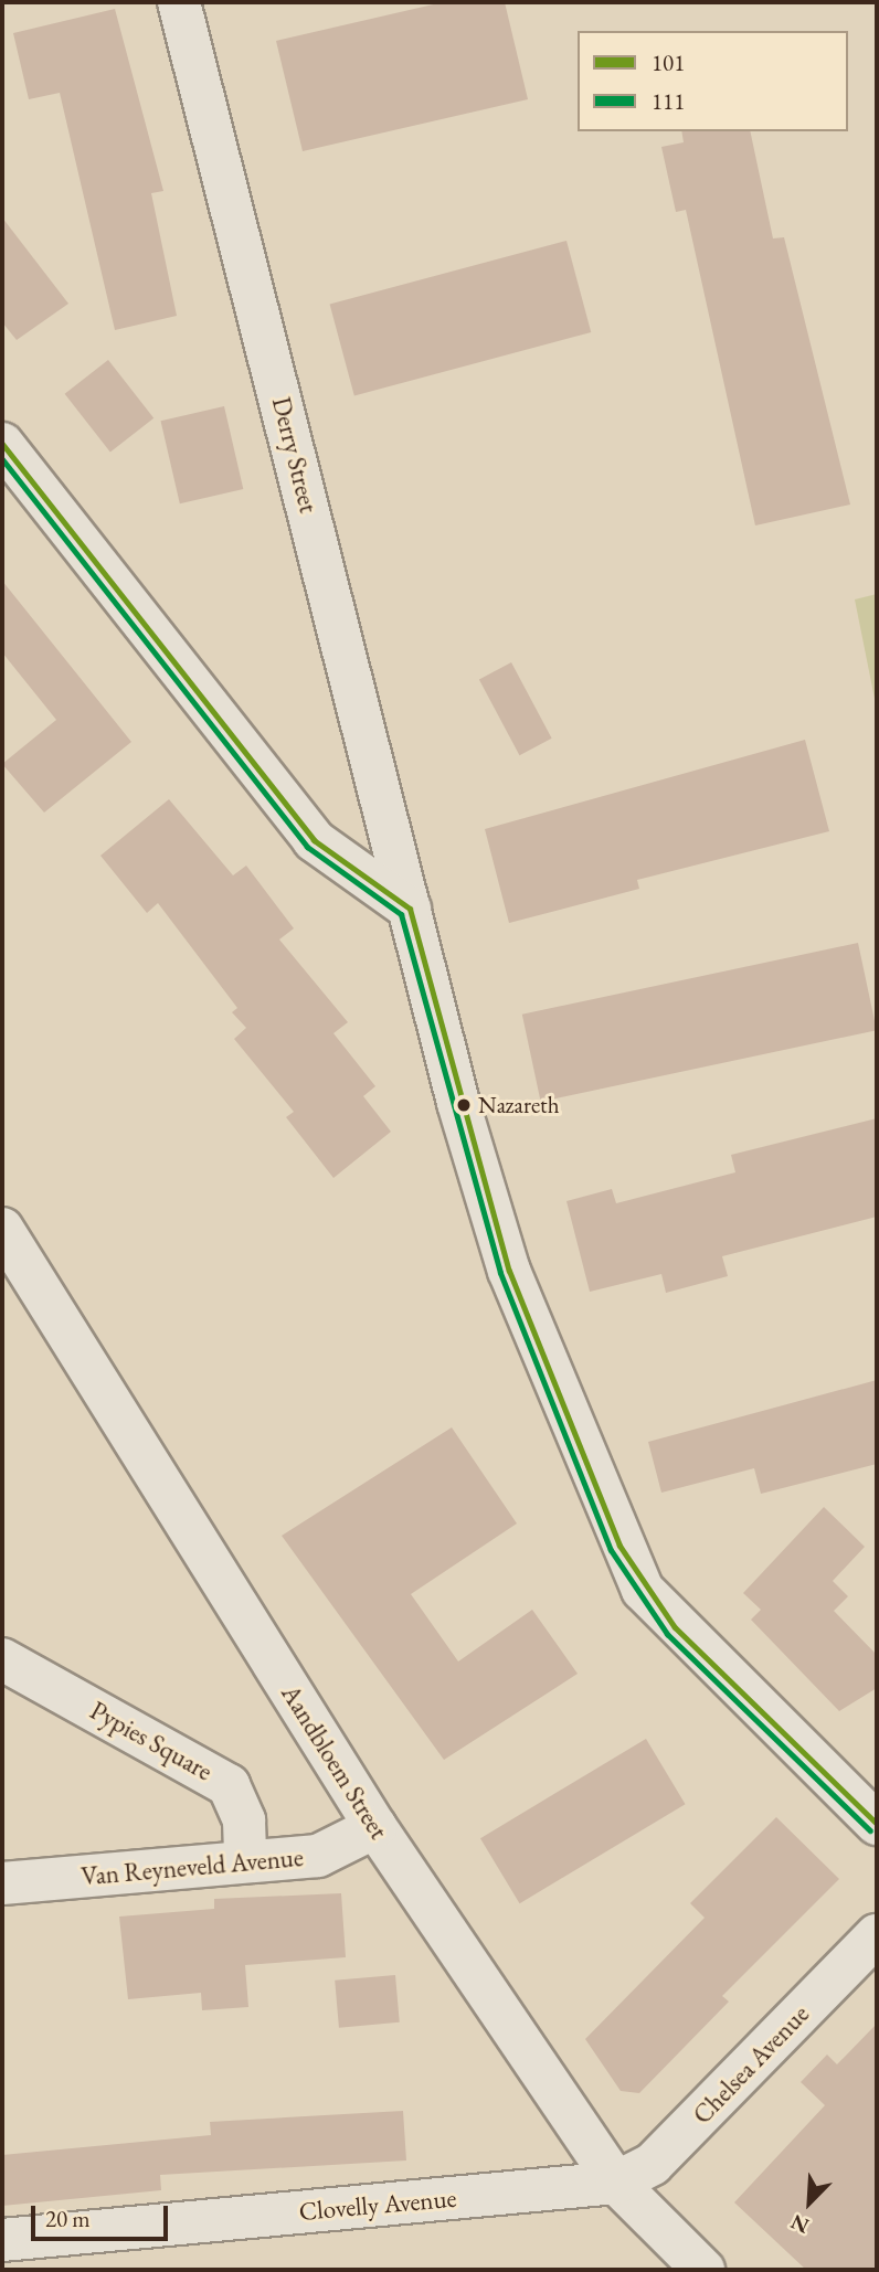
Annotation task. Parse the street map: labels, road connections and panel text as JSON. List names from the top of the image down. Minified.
{"streets":{"street":["Derry Street","Pypies Square","Aandbloem Street","Van Reyneveld Avenue","Chelsea Avenue","Clovelly Avenue"]},"crossings":[["Pypies Square","Van Reyneveld Avenue"],["Aandbloem Street","Van Reyneveld Avenue"],["Aandbloem Street","Chelsea Avenue"],["Aandbloem Street","Clovelly Avenue"],["Chelsea Avenue","Clovelly Avenue"]],"places":["Nazareth"],"lines":["transit line 101","transit line 111"],"legend":["101","111"],"scale_bar":"20 m","north":"bottom left"}
